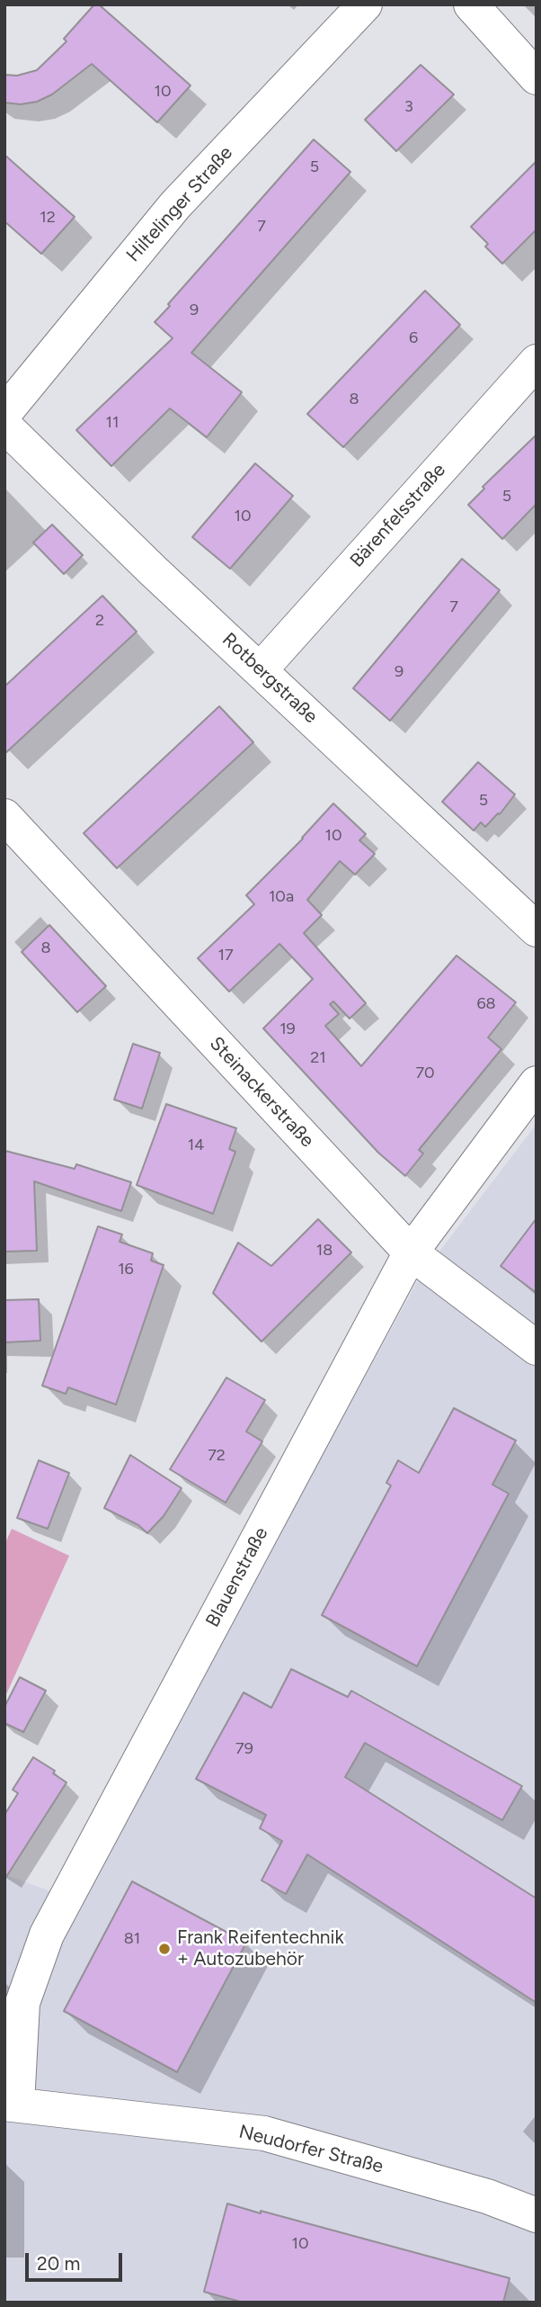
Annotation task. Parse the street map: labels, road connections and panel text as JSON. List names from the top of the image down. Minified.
{"streets":{"street":["Hiltelinger Straße","Bärenfelsstraße","Rotbergstraße","Steinackerstraße","Blauenstraße","Neudorfer Straße"]},"crossings":[["Bärenfelsstraße","Rotbergstraße"],["Steinackerstraße","Blauenstraße"],["Blauenstraße","Neudorfer Straße"]],"places":["Frank Reifentechnik + Autozubehör"],"house_numbers":["10","3","5","12","7","9","6","8","11","5","10","7","2","9","5","10","10a","8","17","68","19","21","70","14","18","16","72","79","81","10"],"scale_bar":"20 m"}
